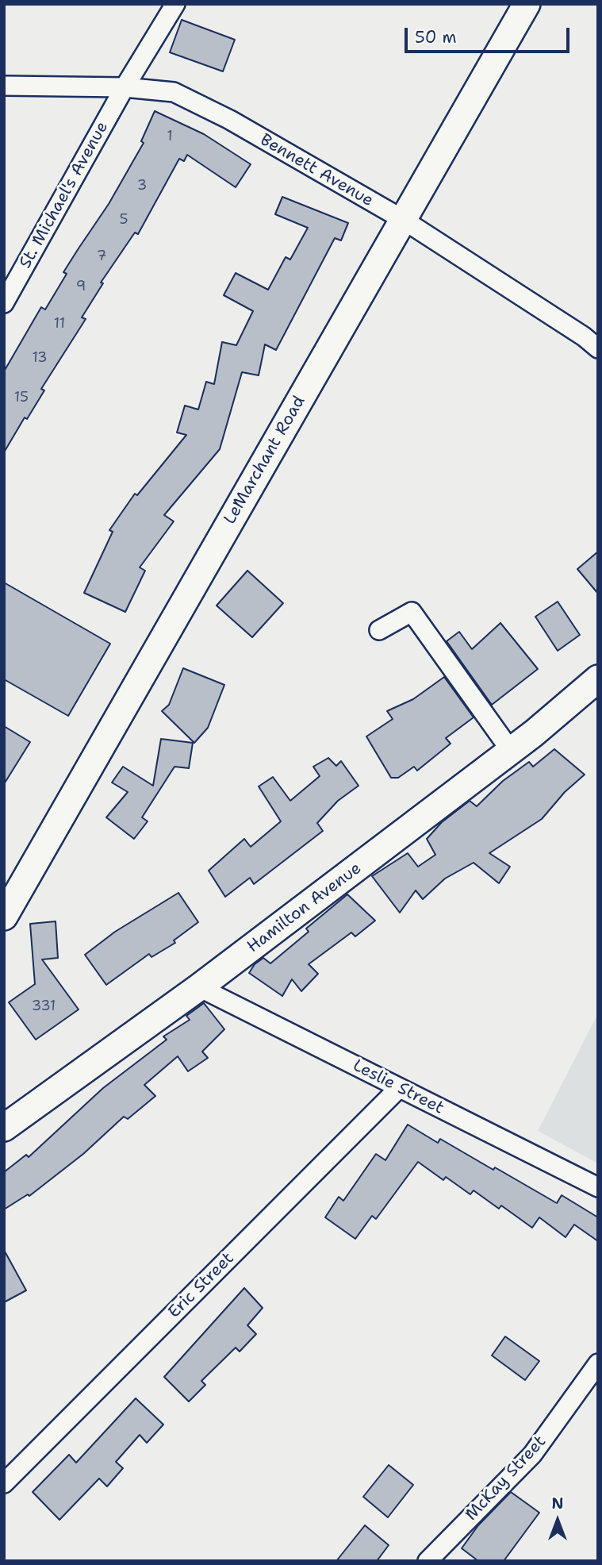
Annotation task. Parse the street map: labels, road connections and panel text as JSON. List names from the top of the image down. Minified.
{"streets":{"main road":["LeMarchant Road","Hamilton Avenue"],"street":["Bennett Avenue","St. Michael's Avenue","Leslie Street","Eric Street","McKay Street"]},"crossings":[["Bennett Avenue","St. Michael's Avenue"],["Bennett Avenue","LeMarchant Road"],["Hamilton Avenue","Leslie Street"],["Leslie Street","Eric Street"]],"house_numbers":["1","3","5","7","9","11","13","15","331"],"scale_bar":"50 m","north":"top"}
